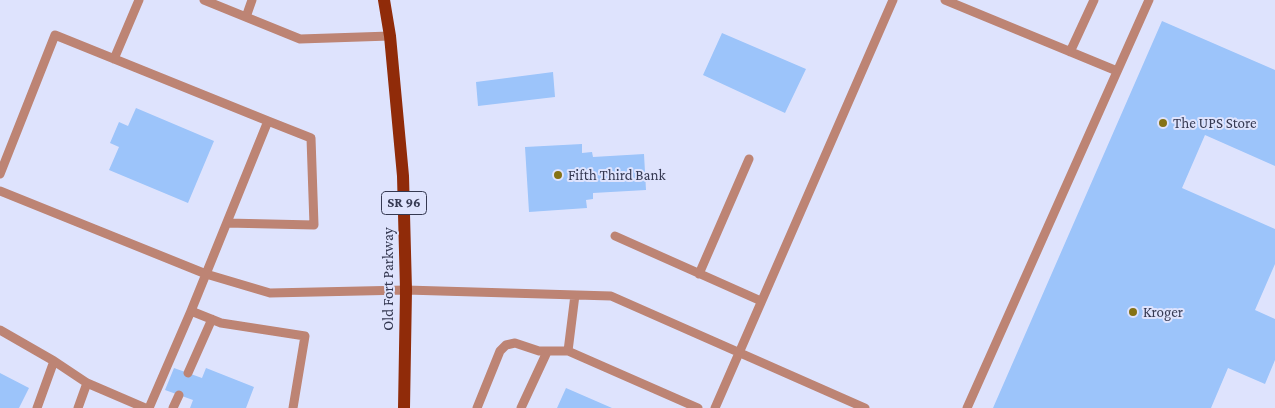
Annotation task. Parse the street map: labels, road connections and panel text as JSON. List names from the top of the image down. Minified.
{"streets":{"main road":["SR 96","Old Fort Parkway"]},"places":["The UPS Store","Fifth Third Bank","Kroger"]}
